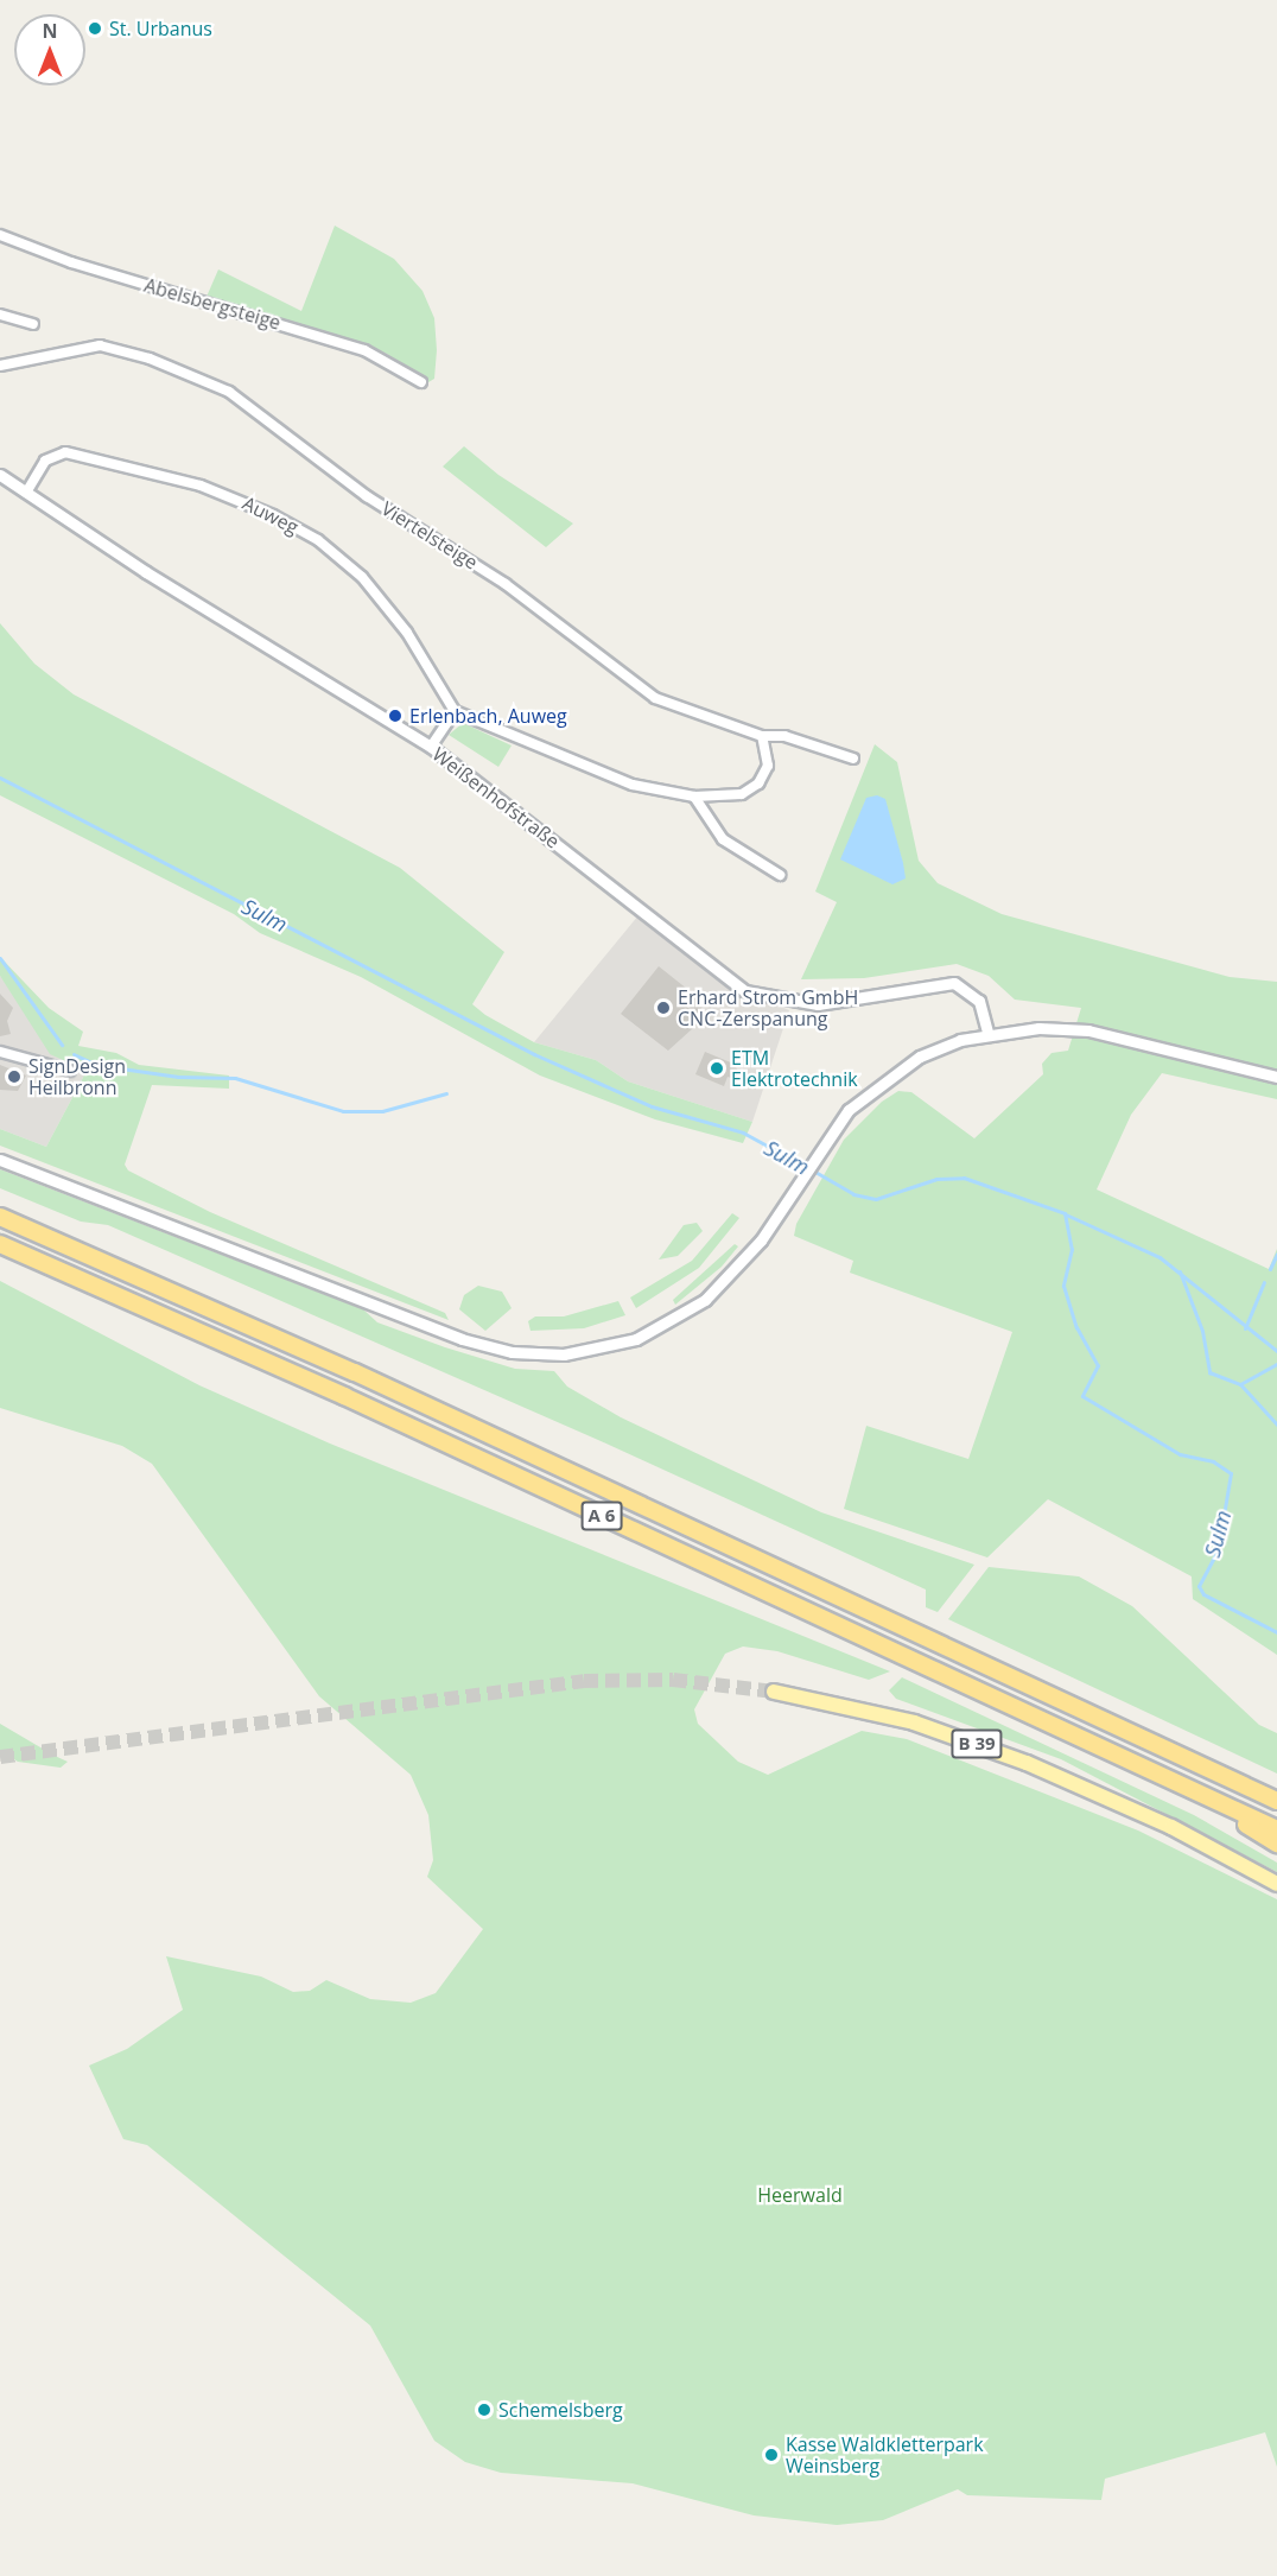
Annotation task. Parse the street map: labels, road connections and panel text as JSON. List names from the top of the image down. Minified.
{"streets":{"highway":["A 6"],"main road":["B 39"],"street":["Abelsbergsteige","Auweg","Viertelsteige","Weißenhofstraße"]},"crossings":[["Auweg","Weißenhofstraße"]],"water":["Sulm"],"parks":["Heerwald"],"places":["St. Urbanus","Erlenbach, Auweg","Erhard Strom GmbH CNC-Zerspanung","ETM Elektrotechnik","SignDesign Heilbronn","Schemelsberg","Kasse Waldkletterpark Weinsberg"],"north":"top"}
